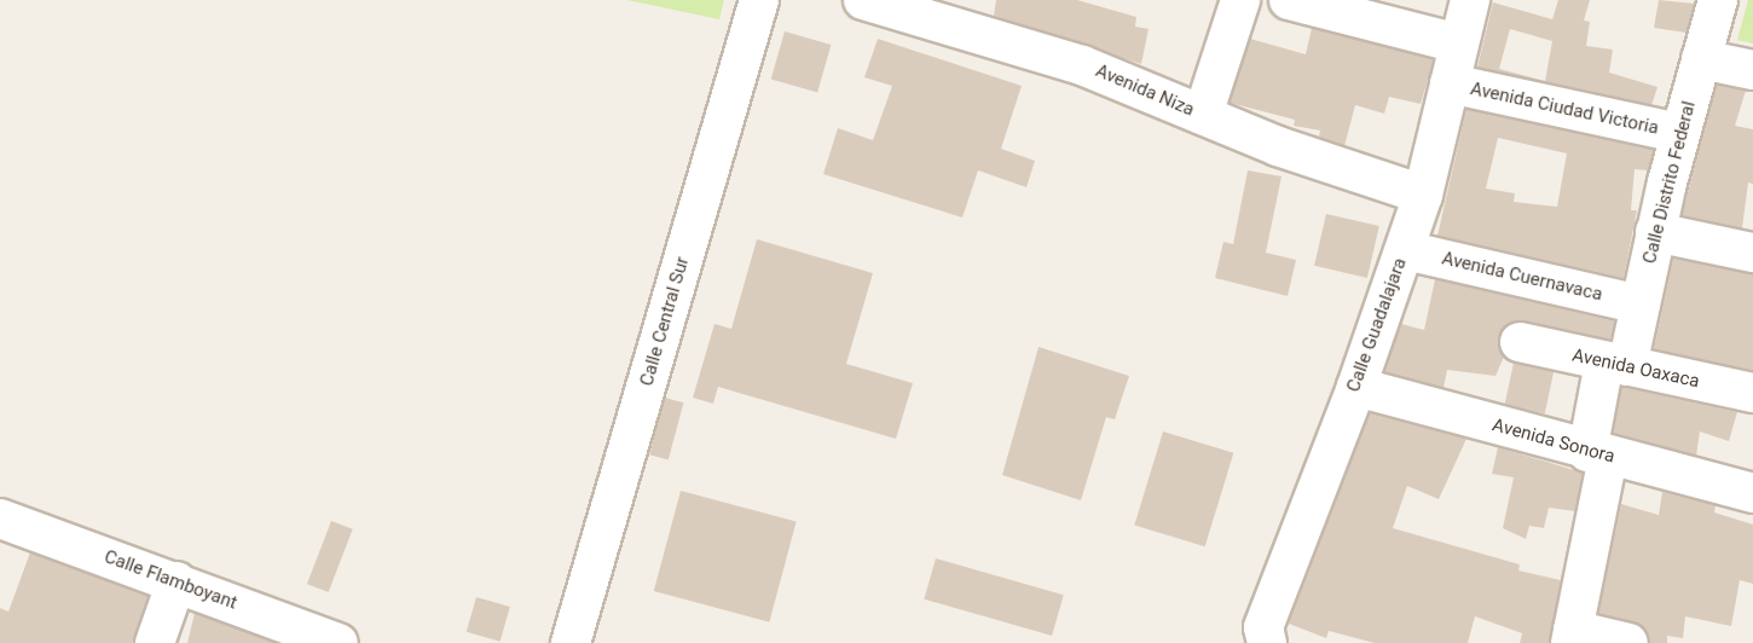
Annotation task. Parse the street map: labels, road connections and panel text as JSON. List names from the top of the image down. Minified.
{"streets":{"street":["Avenida Niza","Avenida Ciudad Victoria","Calle Distrito Federal","Avenida Cuernavaca","Calle Central Sur","Calle Guadalajara","Avenida Oaxaca","Avenida Sonora","Calle Flamboyant"]},"crossings":[["Avenida Niza","Calle Guadalajara"],["Avenida Ciudad Victoria","Calle Distrito Federal"],["Avenida Ciudad Victoria","Calle Guadalajara"],["Calle Distrito Federal","Avenida Cuernavaca"],["Calle Distrito Federal","Avenida Oaxaca"],["Calle Distrito Federal","Avenida Sonora"],["Avenida Cuernavaca","Calle Guadalajara"],["Calle Guadalajara","Avenida Sonora"]]}
